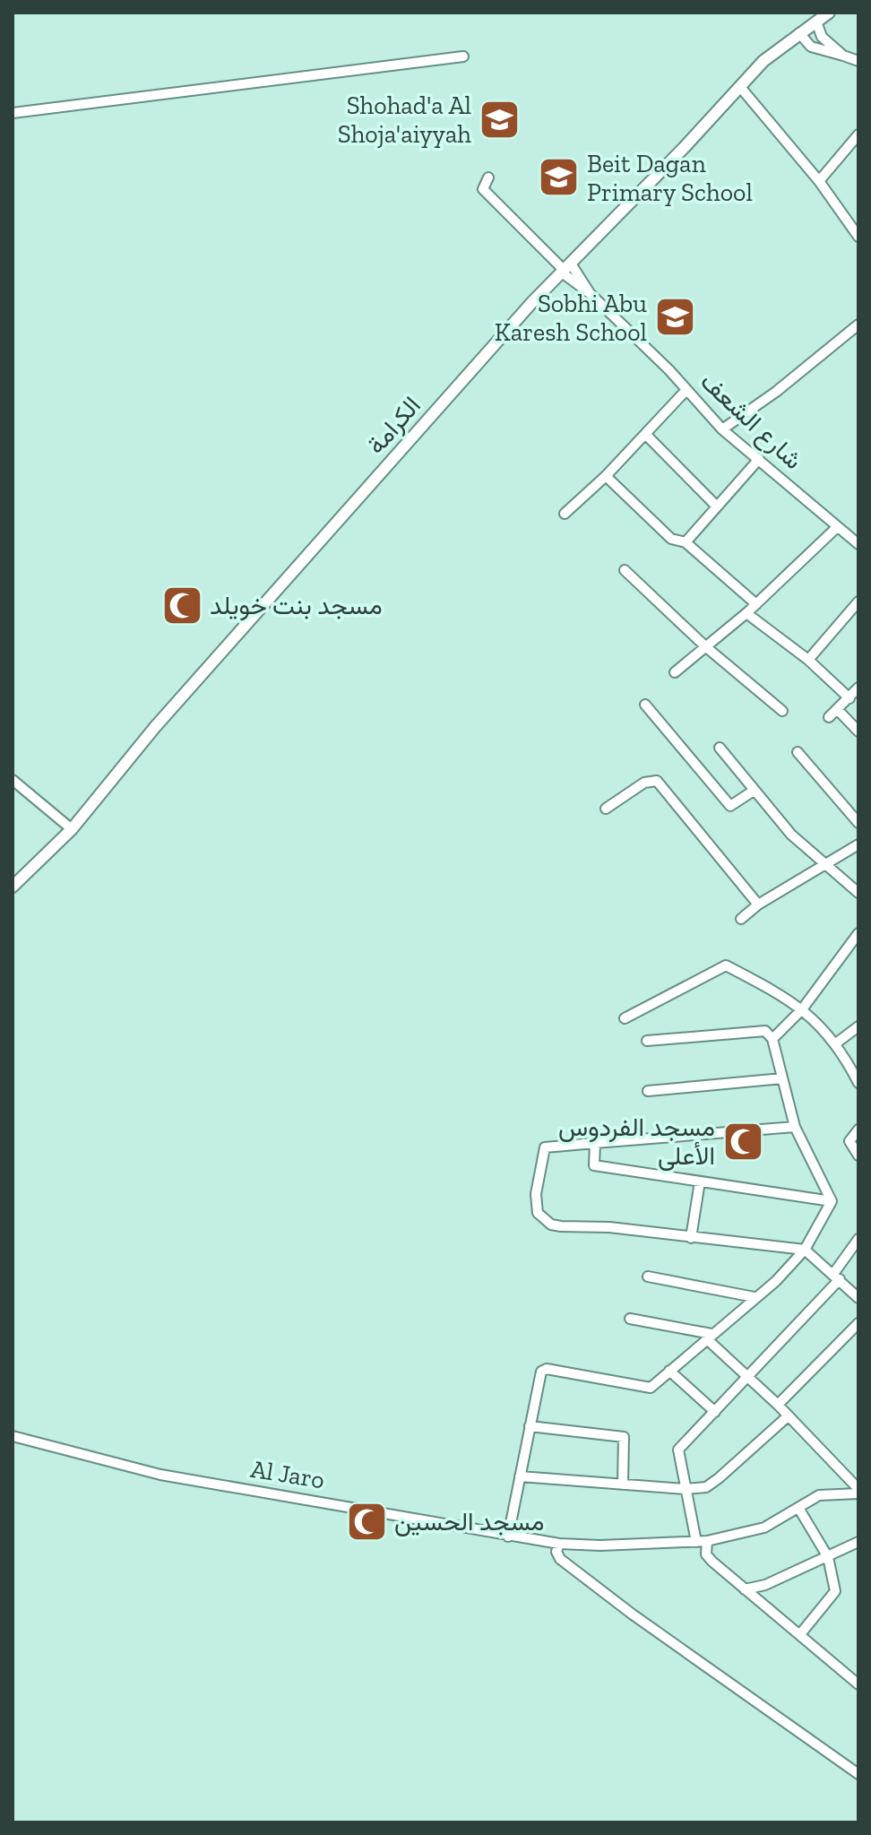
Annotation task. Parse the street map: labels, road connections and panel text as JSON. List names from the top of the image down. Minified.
{"streets":{"main road":["الكرامة"],"street":["شارع الشعف","Al Jaro"]},"crossings":[["شارع الشعف","الكرامة"]],"places":{"school or university":["Shohad'a Al Shoja'aiyyah","Beit Dagan Primary School","Sobhi Abu Karesh School"],"mosque":["مسجد بنت خويلد","مسجد الفردوس الأعلى","مسجد الحسين"]}}
